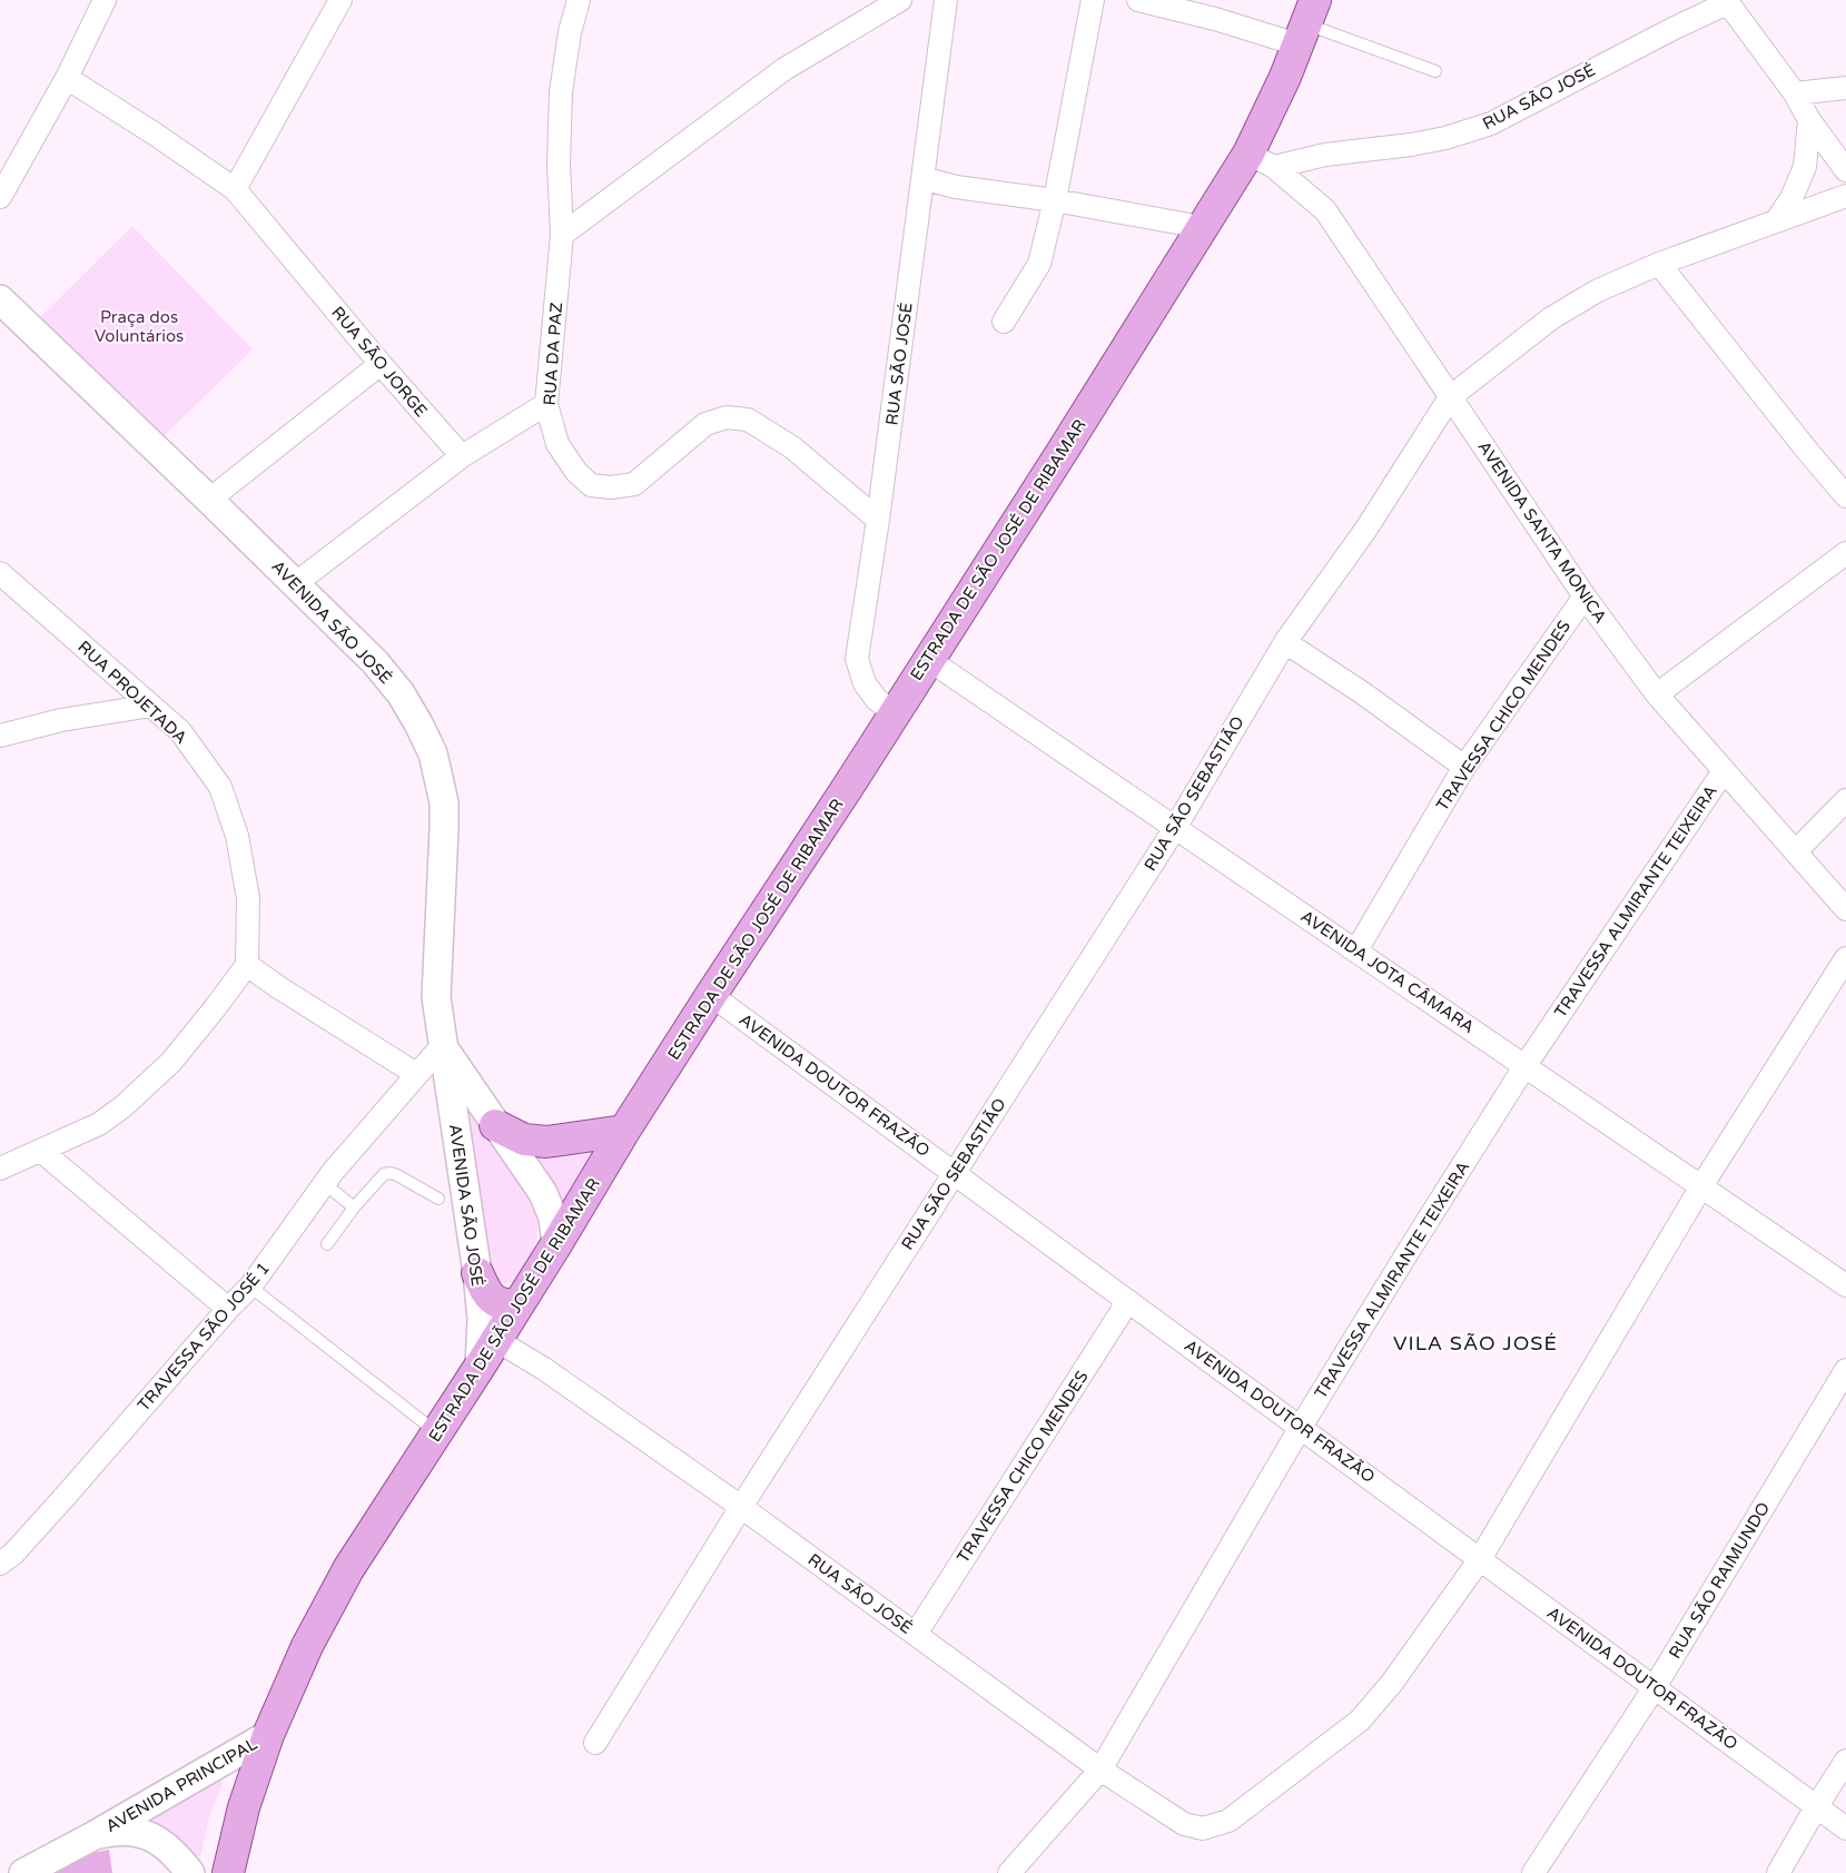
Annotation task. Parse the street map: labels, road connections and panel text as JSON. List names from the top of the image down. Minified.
{"streets":{"main road":["ESTRADA DE SÃO JOSÉ DE RIBAMAR"],"street":["RUA SÃO JOSÉ","RUA DA PAZ","RUA SÃO JORGE","AVENIDA SANTA MONICA","AVENIDA SÃO JOSÉ","RUA PROJETADA","TRAVESSA CHICO MENDES","RUA SÃO SEBASTIÃO","TRAVESSA ALMIRANTE TEIXEIRA","AVENIDA JOTA CÂMARA","AVENIDA DOUTOR FRAZÃO","TRAVESSA SÃO JOSÉ 1","RUA SÃO RAIMUNDO","AVENIDA PRINCIPAL"]},"crossings":[["RUA SÃO JOSÉ","RUA DA PAZ"],["RUA SÃO JOSÉ","AVENIDA SANTA MONICA"],["RUA SÃO JOSÉ","ESTRADA DE SÃO JOSÉ DE RIBAMAR"],["RUA SÃO JOSÉ","TRAVESSA CHICO MENDES"],["RUA SÃO JOSÉ","RUA SÃO SEBASTIÃO"],["RUA SÃO JOSÉ","TRAVESSA ALMIRANTE TEIXEIRA"],["RUA SÃO JOSÉ","AVENIDA DOUTOR FRAZÃO"],["AVENIDA SANTA MONICA","ESTRADA DE SÃO JOSÉ DE RIBAMAR"],["AVENIDA SANTA MONICA","TRAVESSA CHICO MENDES"],["AVENIDA SANTA MONICA","RUA SÃO SEBASTIÃO"],["AVENIDA SANTA MONICA","TRAVESSA ALMIRANTE TEIXEIRA"],["ESTRADA DE SÃO JOSÉ DE RIBAMAR","AVENIDA SÃO JOSÉ"],["ESTRADA DE SÃO JOSÉ DE RIBAMAR","AVENIDA JOTA CÂMARA"],["ESTRADA DE SÃO JOSÉ DE RIBAMAR","AVENIDA DOUTOR FRAZÃO"],["ESTRADA DE SÃO JOSÉ DE RIBAMAR","AVENIDA PRINCIPAL"],["AVENIDA SÃO JOSÉ","TRAVESSA SÃO JOSÉ 1"],["TRAVESSA CHICO MENDES","AVENIDA JOTA CÂMARA"],["TRAVESSA CHICO MENDES","AVENIDA DOUTOR FRAZÃO"],["RUA SÃO SEBASTIÃO","AVENIDA JOTA CÂMARA"],["RUA SÃO SEBASTIÃO","AVENIDA DOUTOR FRAZÃO"],["TRAVESSA ALMIRANTE TEIXEIRA","AVENIDA JOTA CÂMARA"],["TRAVESSA ALMIRANTE TEIXEIRA","AVENIDA DOUTOR FRAZÃO"],["AVENIDA DOUTOR FRAZÃO","RUA SÃO RAIMUNDO"]],"districts":["VILA SÃO JOSÉ"],"parks":["Praça dos Voluntários"]}
